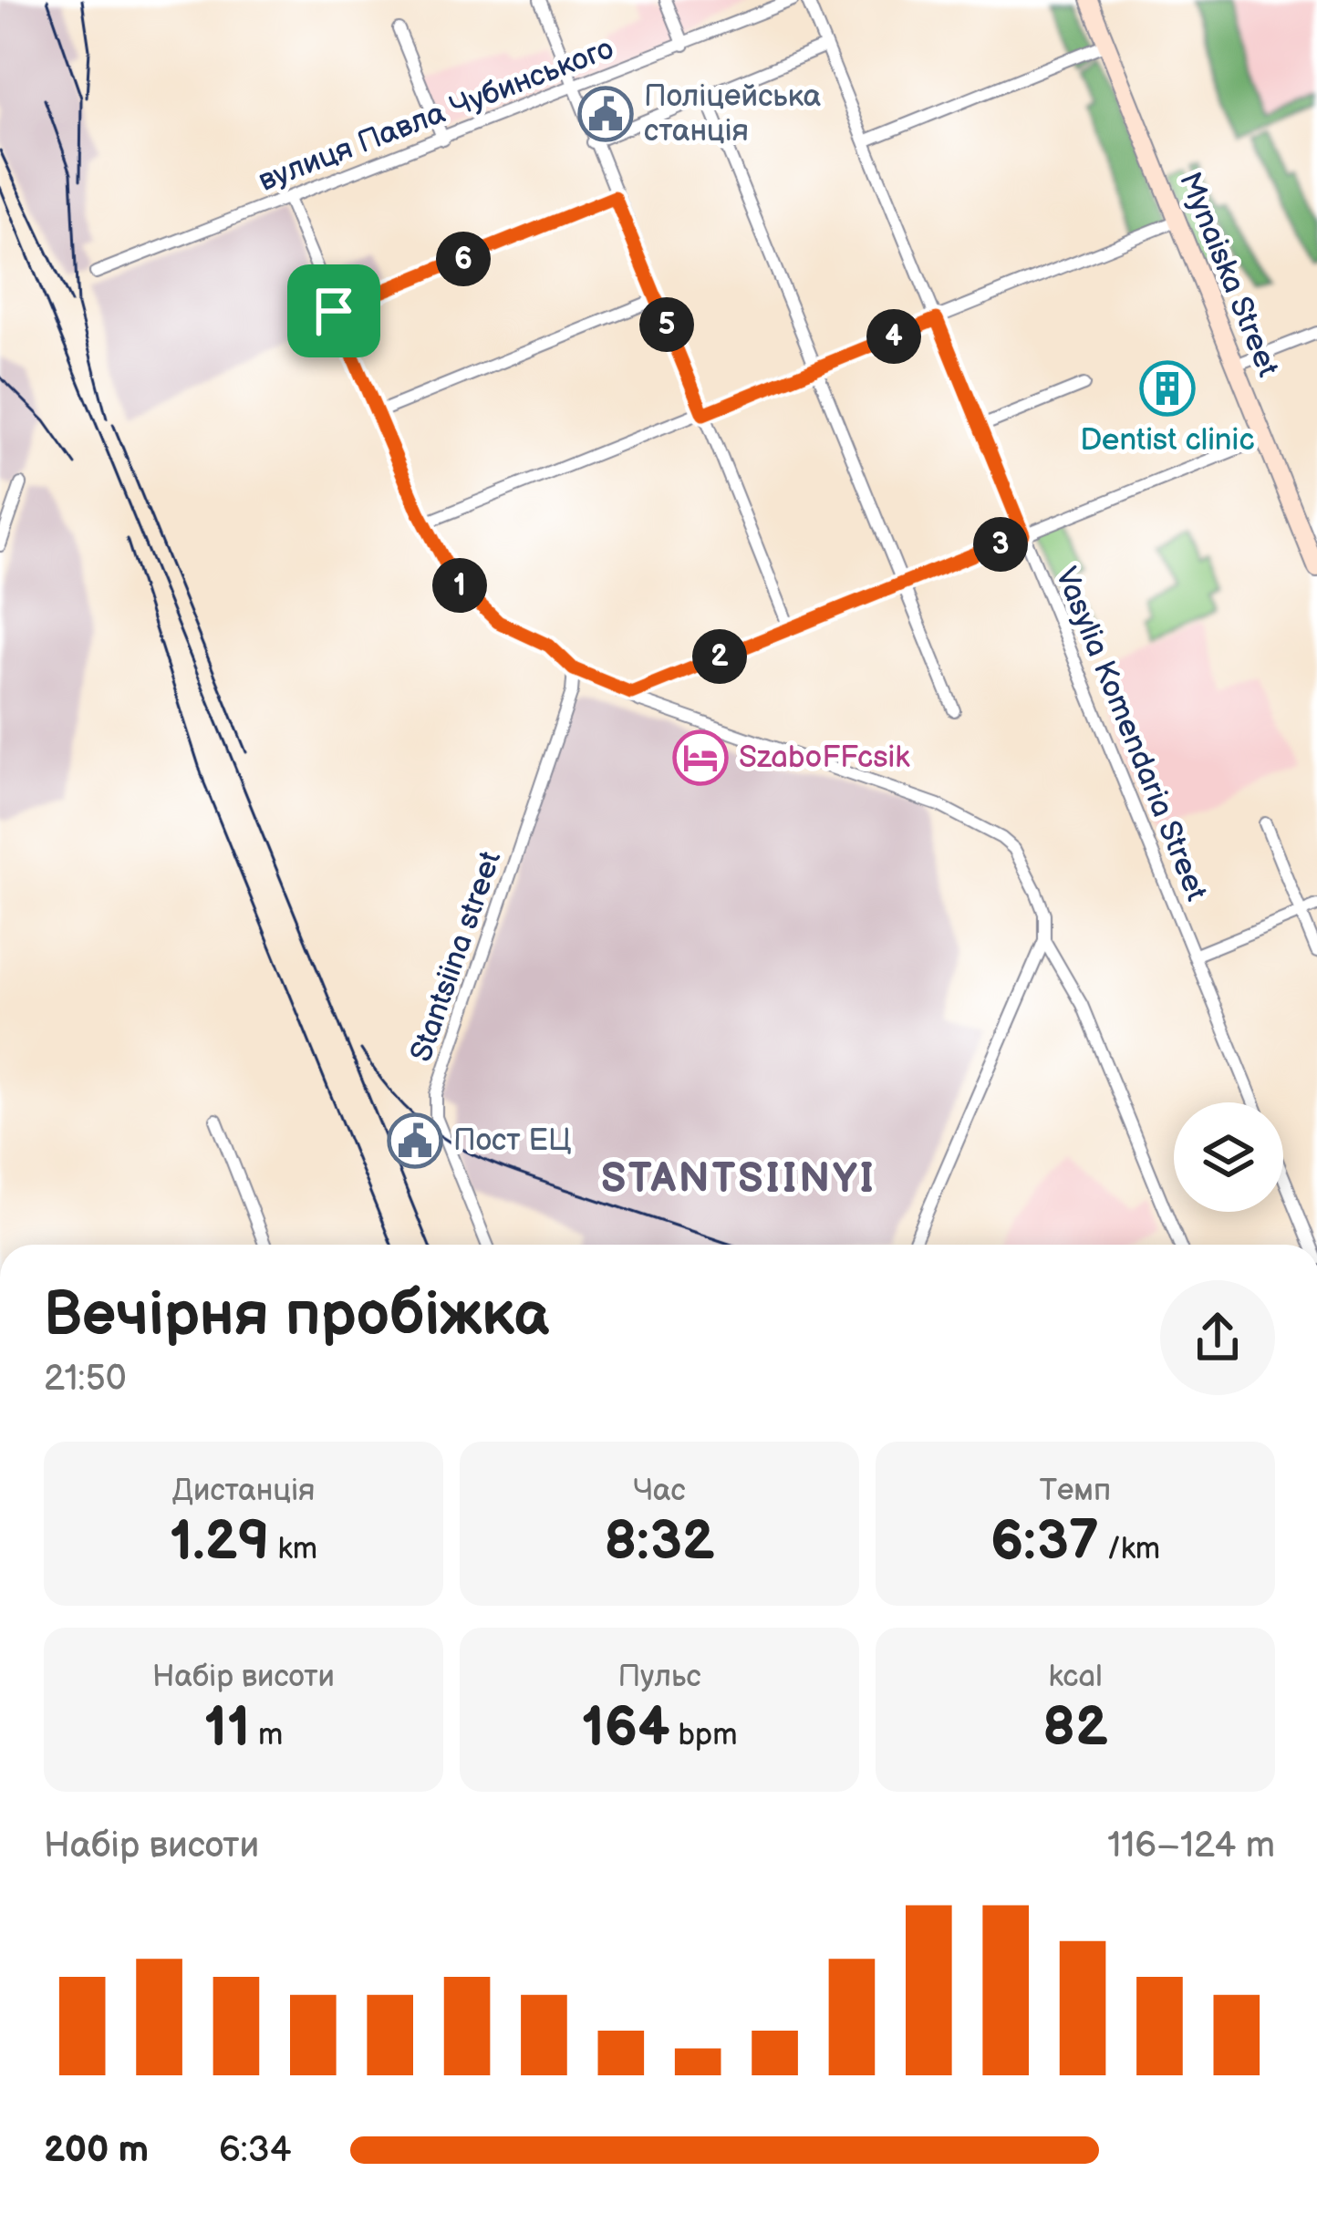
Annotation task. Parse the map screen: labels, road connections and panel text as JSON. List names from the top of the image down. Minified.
{"streets":{"main road":["Mynaiska Street"],"street":["вулиця Павла Чубинського","Vasylia Komendaria Street","Stantsiina street"]},"districts":["STANTSIINYI"],"places":{"public building":["Поліцейська станція","Пост ЕЦ"],"building":["Dentist clinic"],"hotel":["SzaboFFcsik"]},"page":{"pins":["6","5","4","3","1","2"],"heading":["Вечірня пробіжка","21:50"],"stats":[["Дистанція","1.29 km"],["Час","8:32"],["Темп","6:37 /km"],["Набір висоти","11 m"],["Пульс","164 bpm"],["kcal","82"]],"chart":["Набір висоти","116–124 m"],"list":[{"name":"200 m","note":"6:34"}]}}
